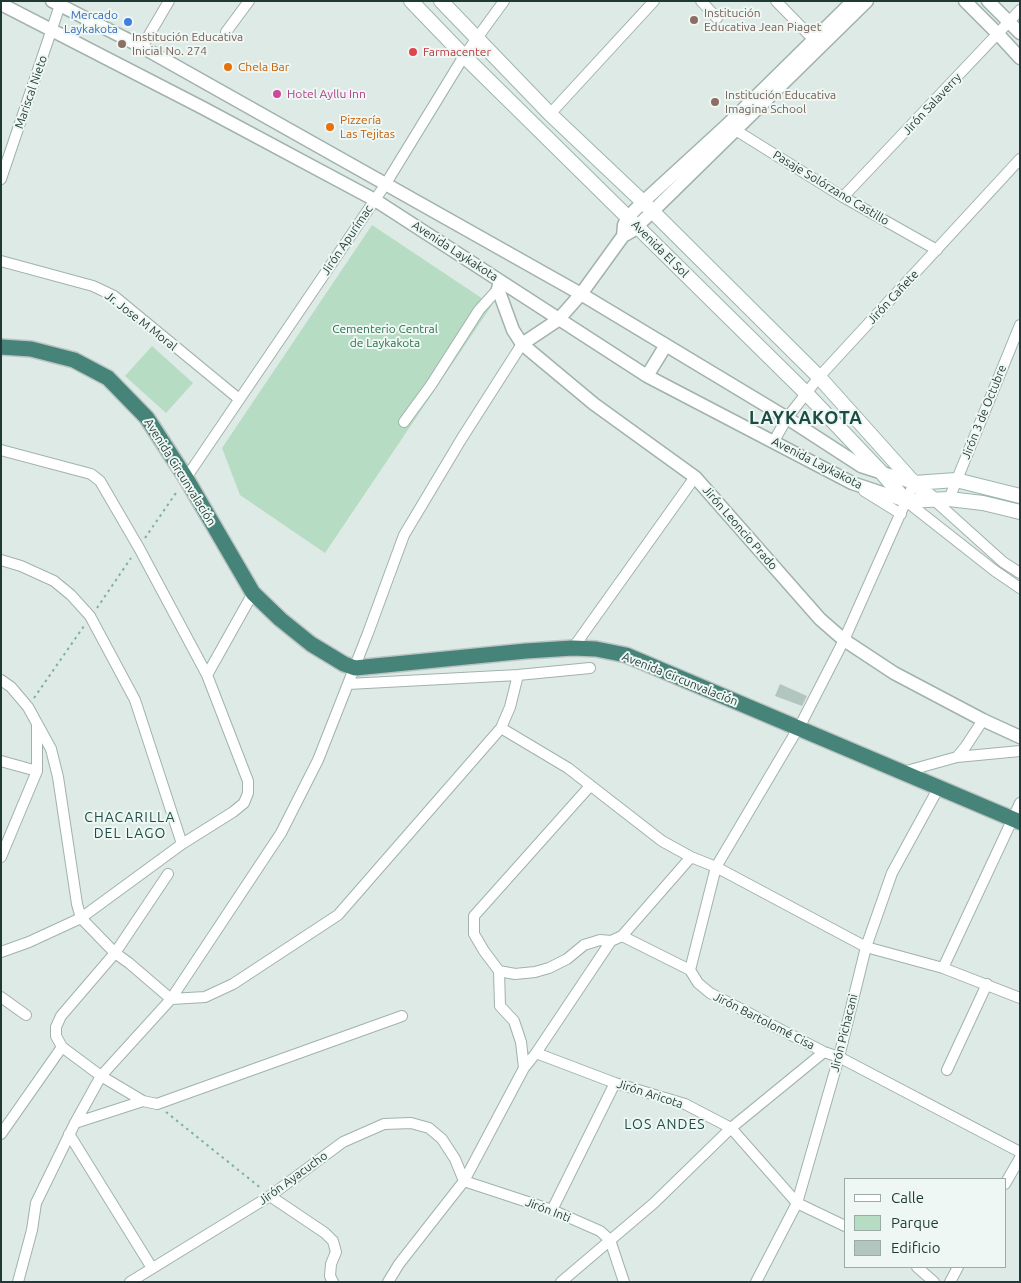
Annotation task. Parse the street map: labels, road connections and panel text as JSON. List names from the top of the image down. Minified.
{"streets":{"highway":["Avenida Circunvalación"],"main road":["Avenida El Sol"],"street":["Mariscal Nieto","Jirón Salaverry","Pasaje Solórzano Castillo","Jirón Apurímac","Avenida Laykakota","Jirón Cañete","Jr. Jose M Moral","Jirón 3 de Octubre","Jirón Leoncio Prado","Jirón Bartolomé Cisa","Jirón Pichacani","Jirón Aricota","Jirón Ayacucho","Jirón Inti"]},"crossings":[["Mariscal Nieto","Avenida Laykakota"],["Jirón Salaverry","Pasaje Solórzano Castillo"],["Pasaje Solórzano Castillo","Jirón Cañete"],["Jirón Apurímac","Avenida El Sol"],["Jirón Apurímac","Avenida Laykakota"],["Jirón Apurímac","Jr. Jose M Moral"],["Jirón Apurímac","Avenida Circunvalación"],["Avenida El Sol","Avenida Laykakota"],["Avenida El Sol","Jirón Cañete"],["Avenida Laykakota","Jirón Cañete"],["Avenida Laykakota","Jirón Leoncio Prado"],["Avenida Circunvalación","Jirón Pichacani"],["Jirón Bartolomé Cisa","Jirón Pichacani"],["Jirón Pichacani","Jirón Aricota"],["Jirón Ayacucho","Jirón Inti"]],"districts":["LAYKAKOTA","CHACARILLA DEL LAGO","LOS ANDES"],"parks":["Cementerio Central de Laykakota"],"places":["Institución Educativa Jean Piaget","Mercado Laykakota","Institución Educativa Inicial No. 274","Farmacenter","Chela Bar","Hotel Ayllu Inn","Institución Educativa Imagina School","Pizzería Las Tejitas"],"legend":["Calle","Parque","Edificio"]}
